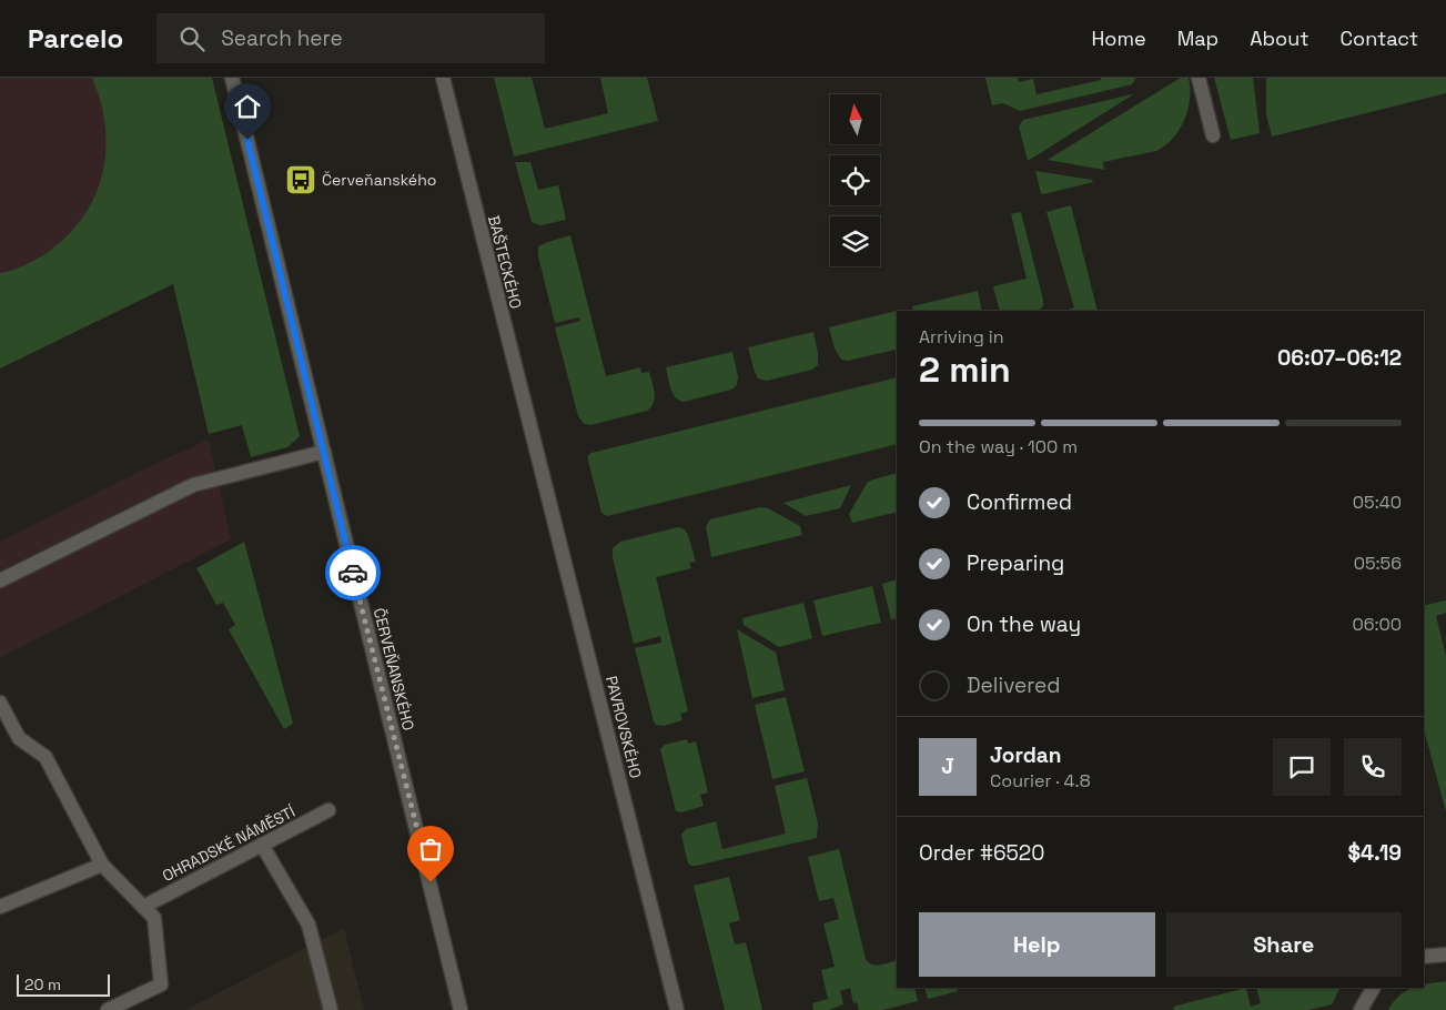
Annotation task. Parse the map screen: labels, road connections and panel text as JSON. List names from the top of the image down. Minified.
{"streets":{"street":["BAŠTECKÉHO","ČERVEŇANSKÉHO","PAVROVSKÉHO","OHRADSKÉ NÁMĚSTÍ"]},"crossings":[["BAŠTECKÉHO","PAVROVSKÉHO"]],"places":{"bus stop":["Červeňanského"]},"scale_bar":"20 m","north":"top","page":{"header":"Parcelo","search":"Search here","nav":["Home","Map","About","Contact"],"heading":["2 min","Arriving in","06:07–06:12"],"panel":["Jordan","Courier · 4.8","Order #6520","$4.19"],"bar":"On the way · 100 m","list":[["Confirmed","05:40"],["Preparing","05:56"],["On the way","06:00"],"Delivered"],"round":"J","buttons":["Help","Share"],"scale":"20 m"}}
